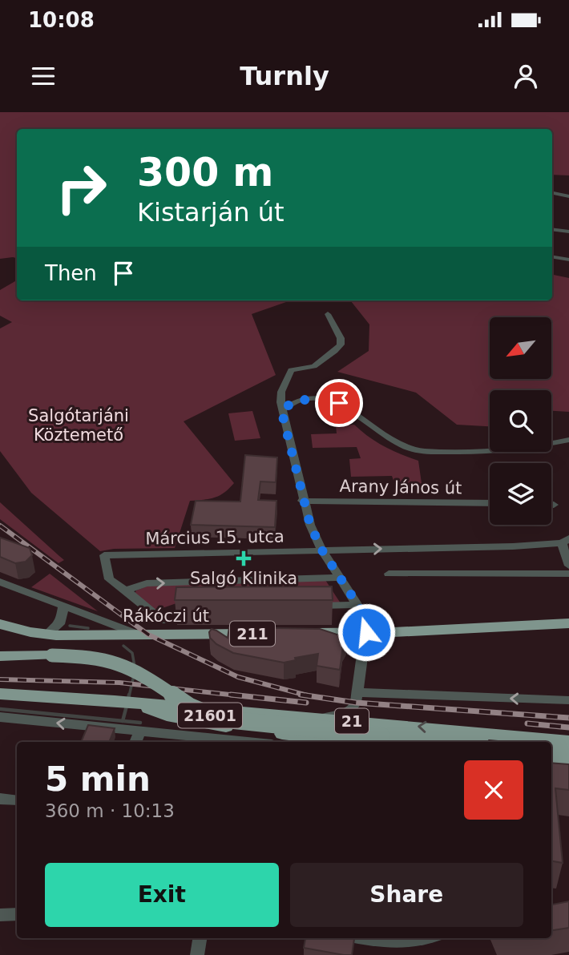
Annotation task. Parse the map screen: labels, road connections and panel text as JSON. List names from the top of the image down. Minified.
{"streets":{"main road":["Rákóczi út","211","21601","21"],"street":["Arany János út","Március 15. utca"]},"crossings":[["21601","21"]],"parks":["Salgótarjáni Köztemető"],"places":{"health":["Salgó Klinika"]},"north":"bottom left","page":{"status":"10:08","header":"Turnly","turn":["300 m","Kistarján út"],"then":"Then","heading":["5 min","360 m · 10:13"],"buttons":["Exit","Share"]}}
